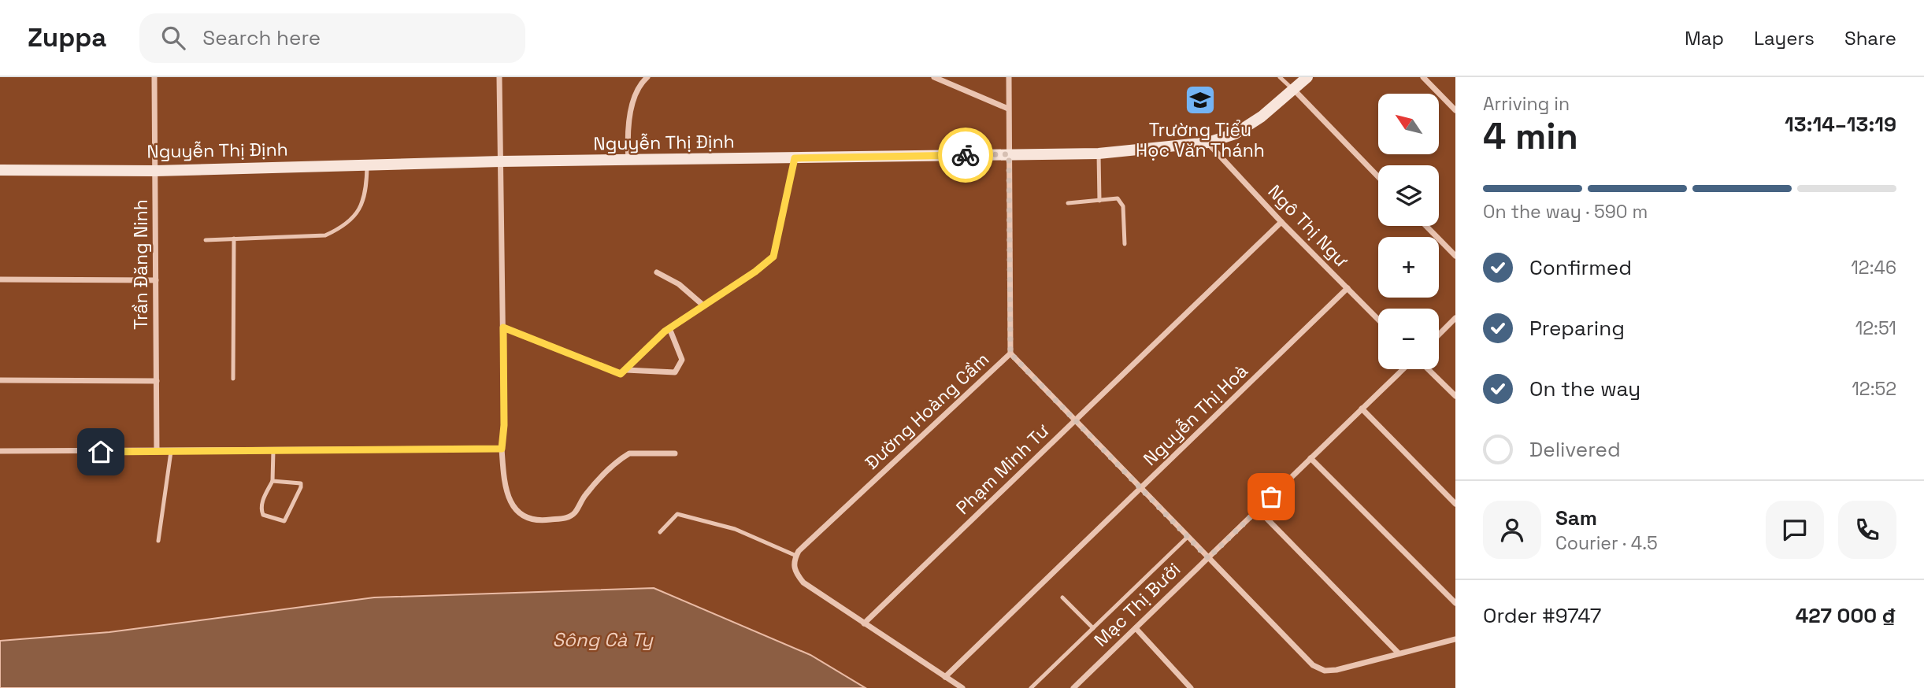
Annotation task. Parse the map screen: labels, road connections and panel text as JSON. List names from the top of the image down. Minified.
{"streets":{"street":["Nguyễn Thị Định","Ngô Thị Ngư","Trần Đăng Ninh","Đường Hoàng Cầm","Nguyễn Thị Hoà","Phạm Minh Tư","Mạc Thị Bưởi"]},"crossings":[["Nguyễn Thị Định","Ngô Thị Ngư"],["Nguyễn Thị Định","Trần Đăng Ninh"],["Nguyễn Thị Định","Đường Hoàng Cầm"],["Ngô Thị Ngư","Nguyễn Thị Hoà"],["Ngô Thị Ngư","Phạm Minh Tư"]],"water":["Sông Cà Ty"],"places":{"school or university":["Trường Tiểu Học Văn Thánh"]},"north":"top left","page":{"header":"Zuppa","search":"Search here","nav":["Map","Layers","Share"],"heading":["4 min","Arriving in","13:14–13:19"],"panel":["Sam","Courier · 4.5","Order #9747","427 000 ₫"],"map_buttons":["+","−"],"bar":"On the way · 590 m","list":[["Confirmed","12:46"],["Preparing","12:51"],["On the way","12:52"],"Delivered"]}}
